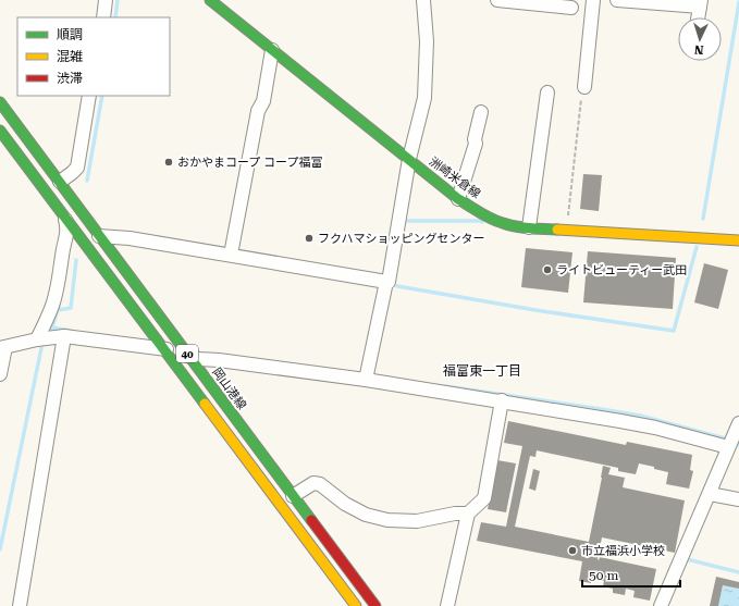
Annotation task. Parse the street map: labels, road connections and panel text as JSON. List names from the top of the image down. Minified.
{"streets":{"main road":["洲崎米倉線","40","岡山港線"]},"districts":["福富東一丁目"],"places":["おかやまコープ コープ福富","フクハマショッピングセンター","ライトビューティー武田","市立福浜小学校"],"legend":["順調","混雑","渋滞"],"scale_bar":"50 m","north":"bottom"}
